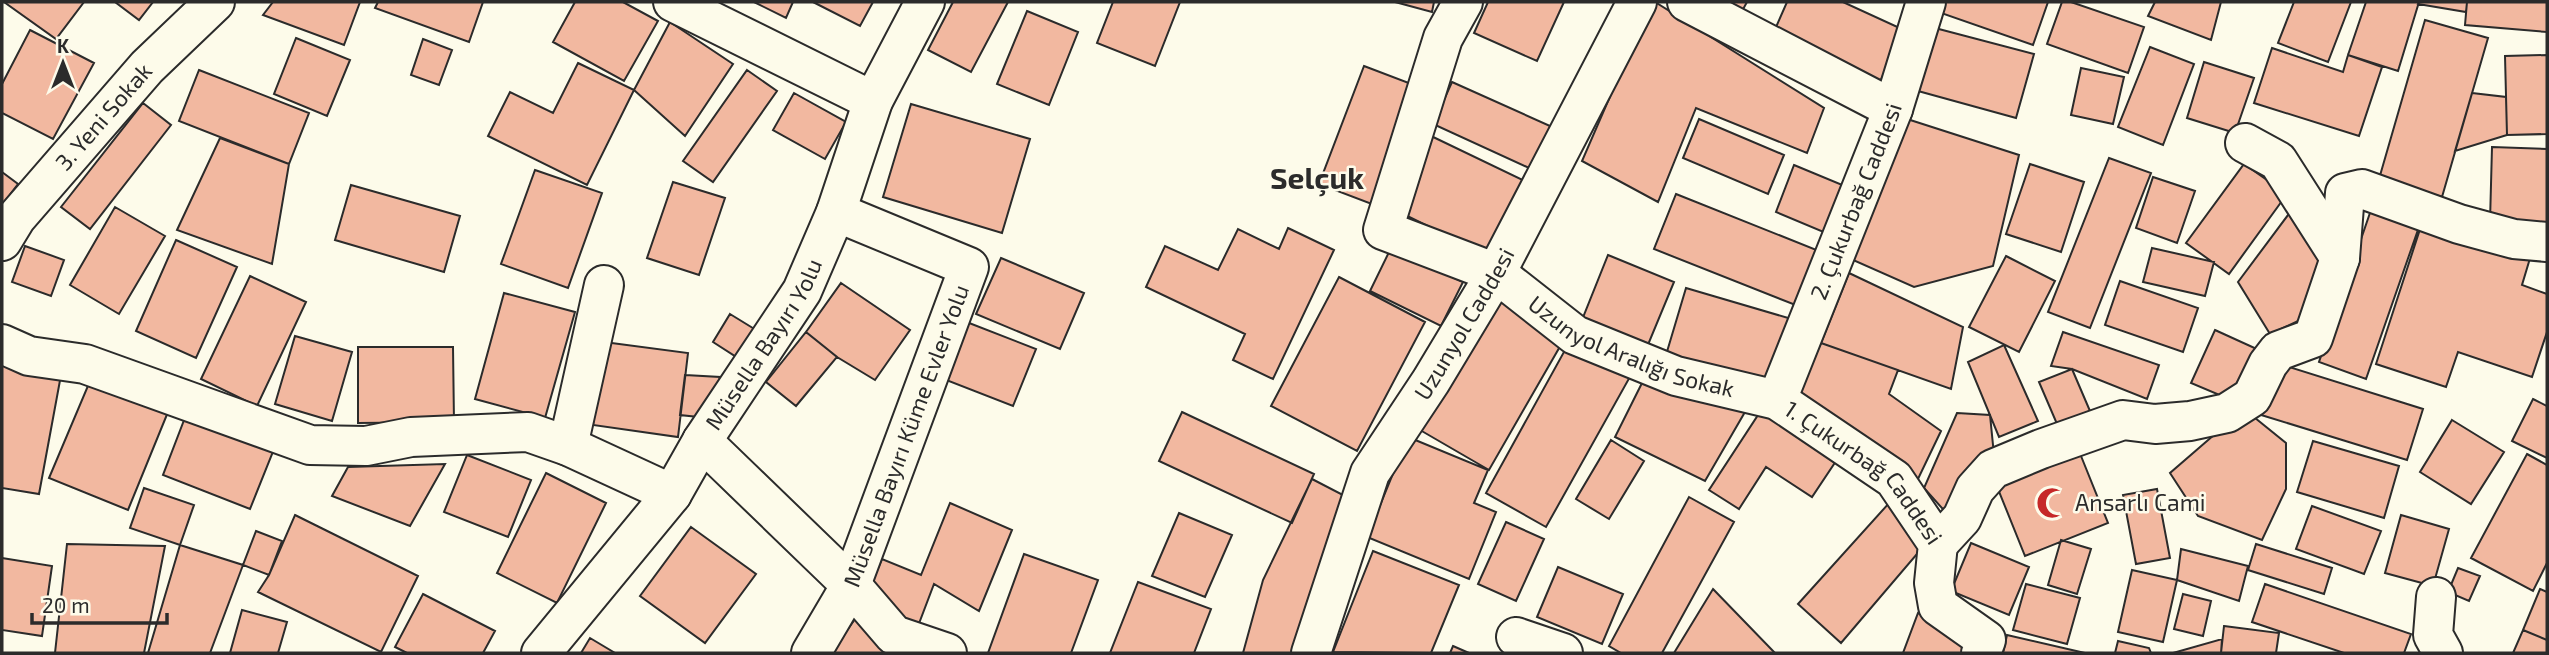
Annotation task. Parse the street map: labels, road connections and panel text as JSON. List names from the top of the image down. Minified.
{"streets":{"street":["3. Yeni Sokak","2. Çukurbağ Caddesi","Uzunyol Caddesi","Uzunyol Aralığı Sokak","Müsella Bayırı Yolu","Müsella Bayırı Küme Evler Yolu","1. Çukurbağ Caddesi"]},"crossings":[["2. Çukurbağ Caddesi","Uzunyol Aralığı Sokak"],["2. Çukurbağ Caddesi","1. Çukurbağ Caddesi"],["Uzunyol Caddesi","Uzunyol Aralığı Sokak"],["Uzunyol Aralığı Sokak","1. Çukurbağ Caddesi"],["Müsella Bayırı Yolu","Müsella Bayırı Küme Evler Yolu"]],"districts":["Selçuk"],"places":{"mosque":["Ansarlı Cami"]},"scale_bar":"20 m","north":"top"}
